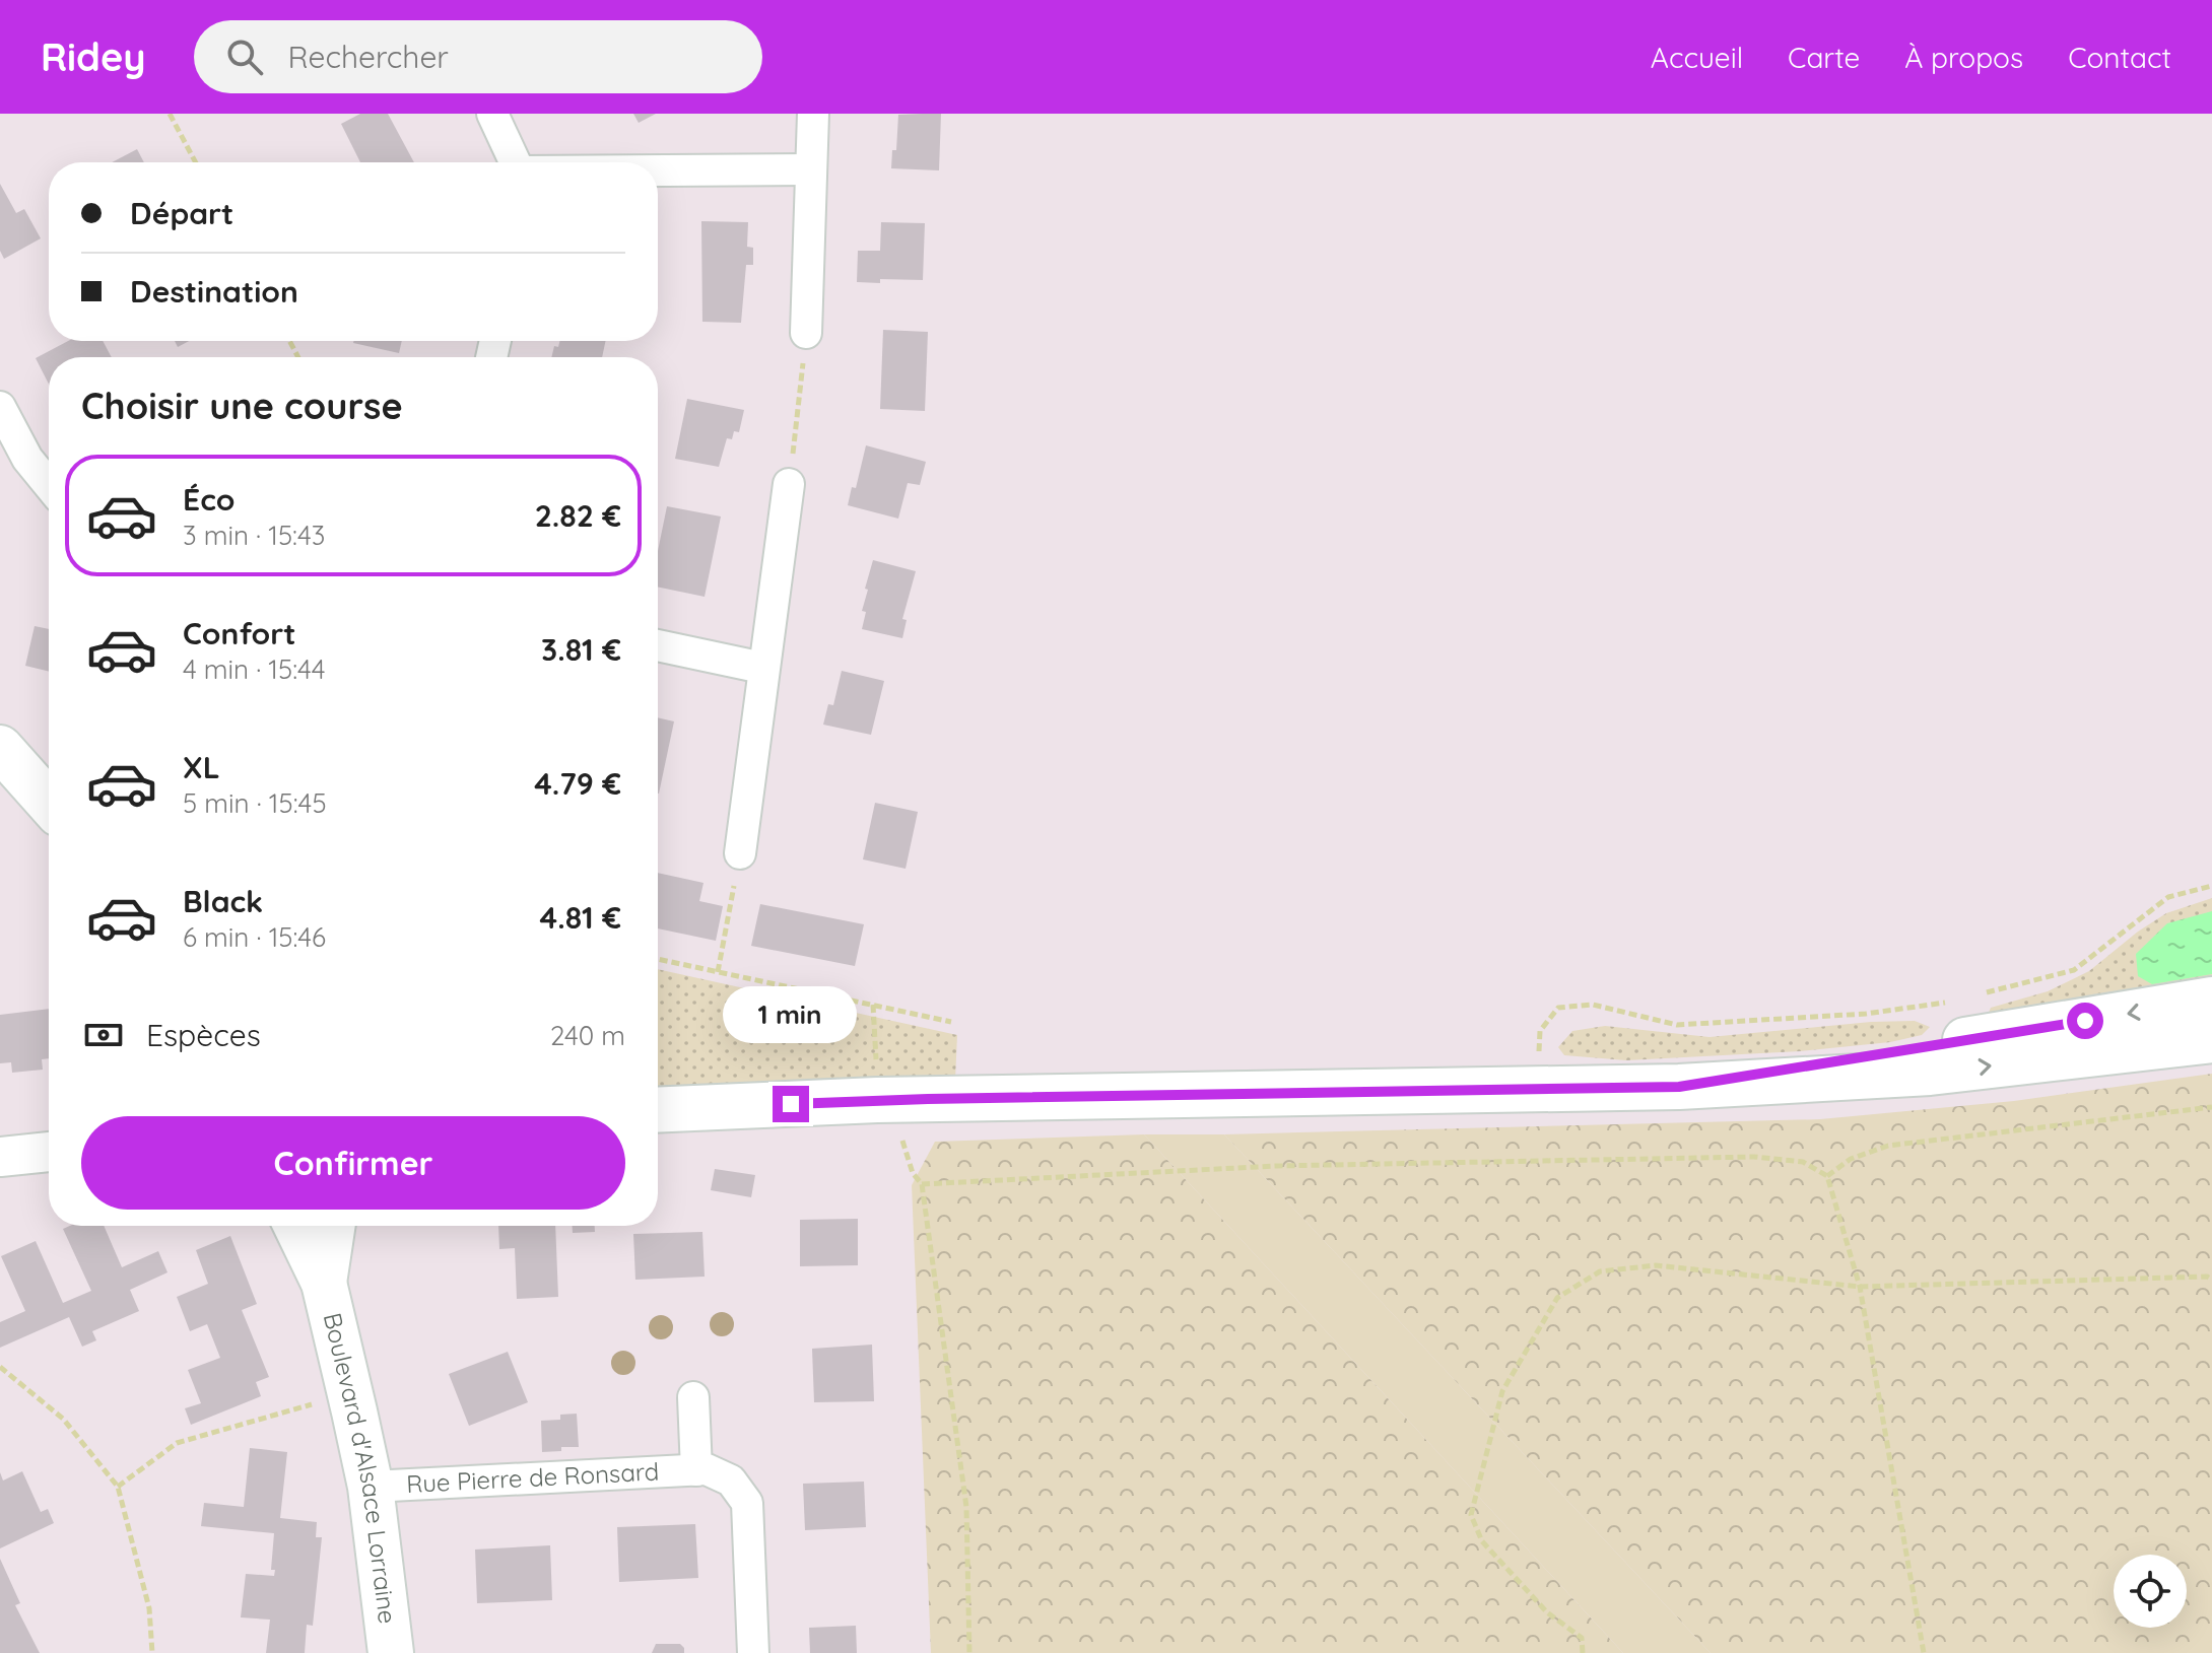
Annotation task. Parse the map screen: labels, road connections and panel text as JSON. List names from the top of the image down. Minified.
{"streets":{"main road":["Boulevard d'Alsace Lorraine"],"street":["Rue Pierre de Ronsard"]},"crossings":[["Boulevard d'Alsace Lorraine","Rue Pierre de Ronsard"]],"page":{"header":"Ridey","search":"Rechercher","nav":["Accueil","Carte","À propos","Contact"],"banner":["Départ","Destination"],"heading":"Choisir une course","list":[{"name":"Éco","note":"3 min · 15:43","value":"2.82 €"},{"name":"Confort","note":"4 min · 15:44","value":"3.81 €"},{"name":"XL","note":"5 min · 15:45","value":"4.79 €"},{"name":"Black","note":"6 min · 15:46","value":"4.81 €"}],"bubble":"1 min","pay":["Espèces","240 m"],"buttons":"Confirmer"}}
